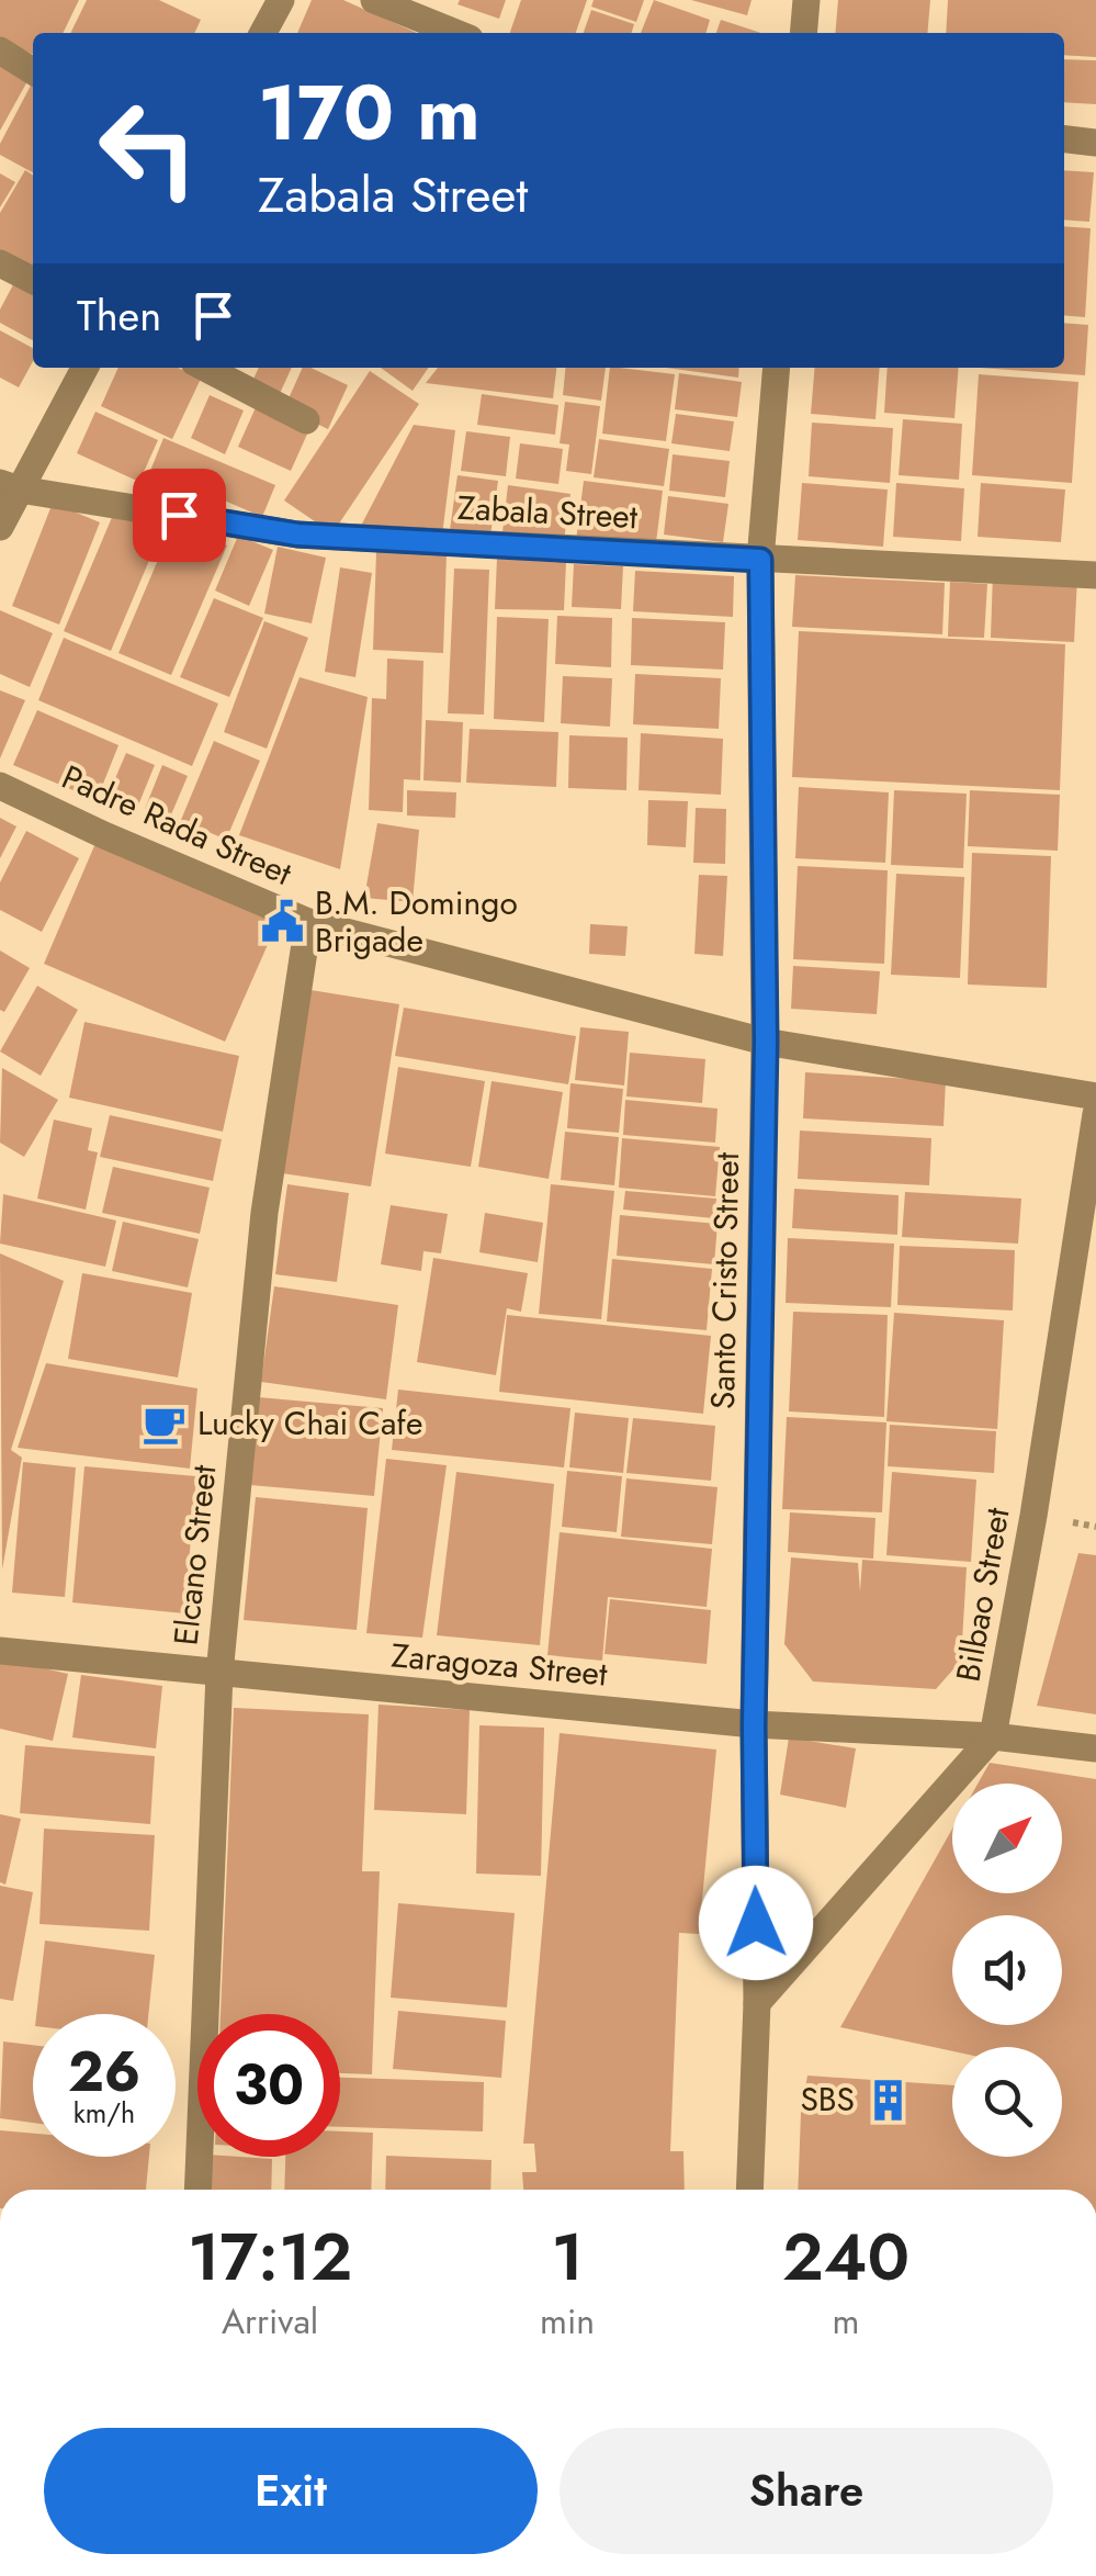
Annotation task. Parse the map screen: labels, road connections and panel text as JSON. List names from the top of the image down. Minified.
{"streets":{"street":["Zabala Street","Padre Rada Street","Santo Cristo Street","Elcano Street","Bilbao Street","Zaragoza Street"]},"crossings":[["Zabala Street","Santo Cristo Street"],["Padre Rada Street","Santo Cristo Street"],["Padre Rada Street","Elcano Street"],["Santo Cristo Street","Zaragoza Street"],["Elcano Street","Zaragoza Street"],["Bilbao Street","Zaragoza Street"]],"places":{"public building":["B.M. Domingo Brigade"],"cafe":["Lucky Chai Cafe"],"building":["SBS"]},"north":"top right","page":{"turn":["170 m","Zabala Street"],"then":"Then","speed":"26 km/h","limit":"30","eta":["17:12","Arrival","1","min","240","m"],"buttons":["Exit","Share"]}}
